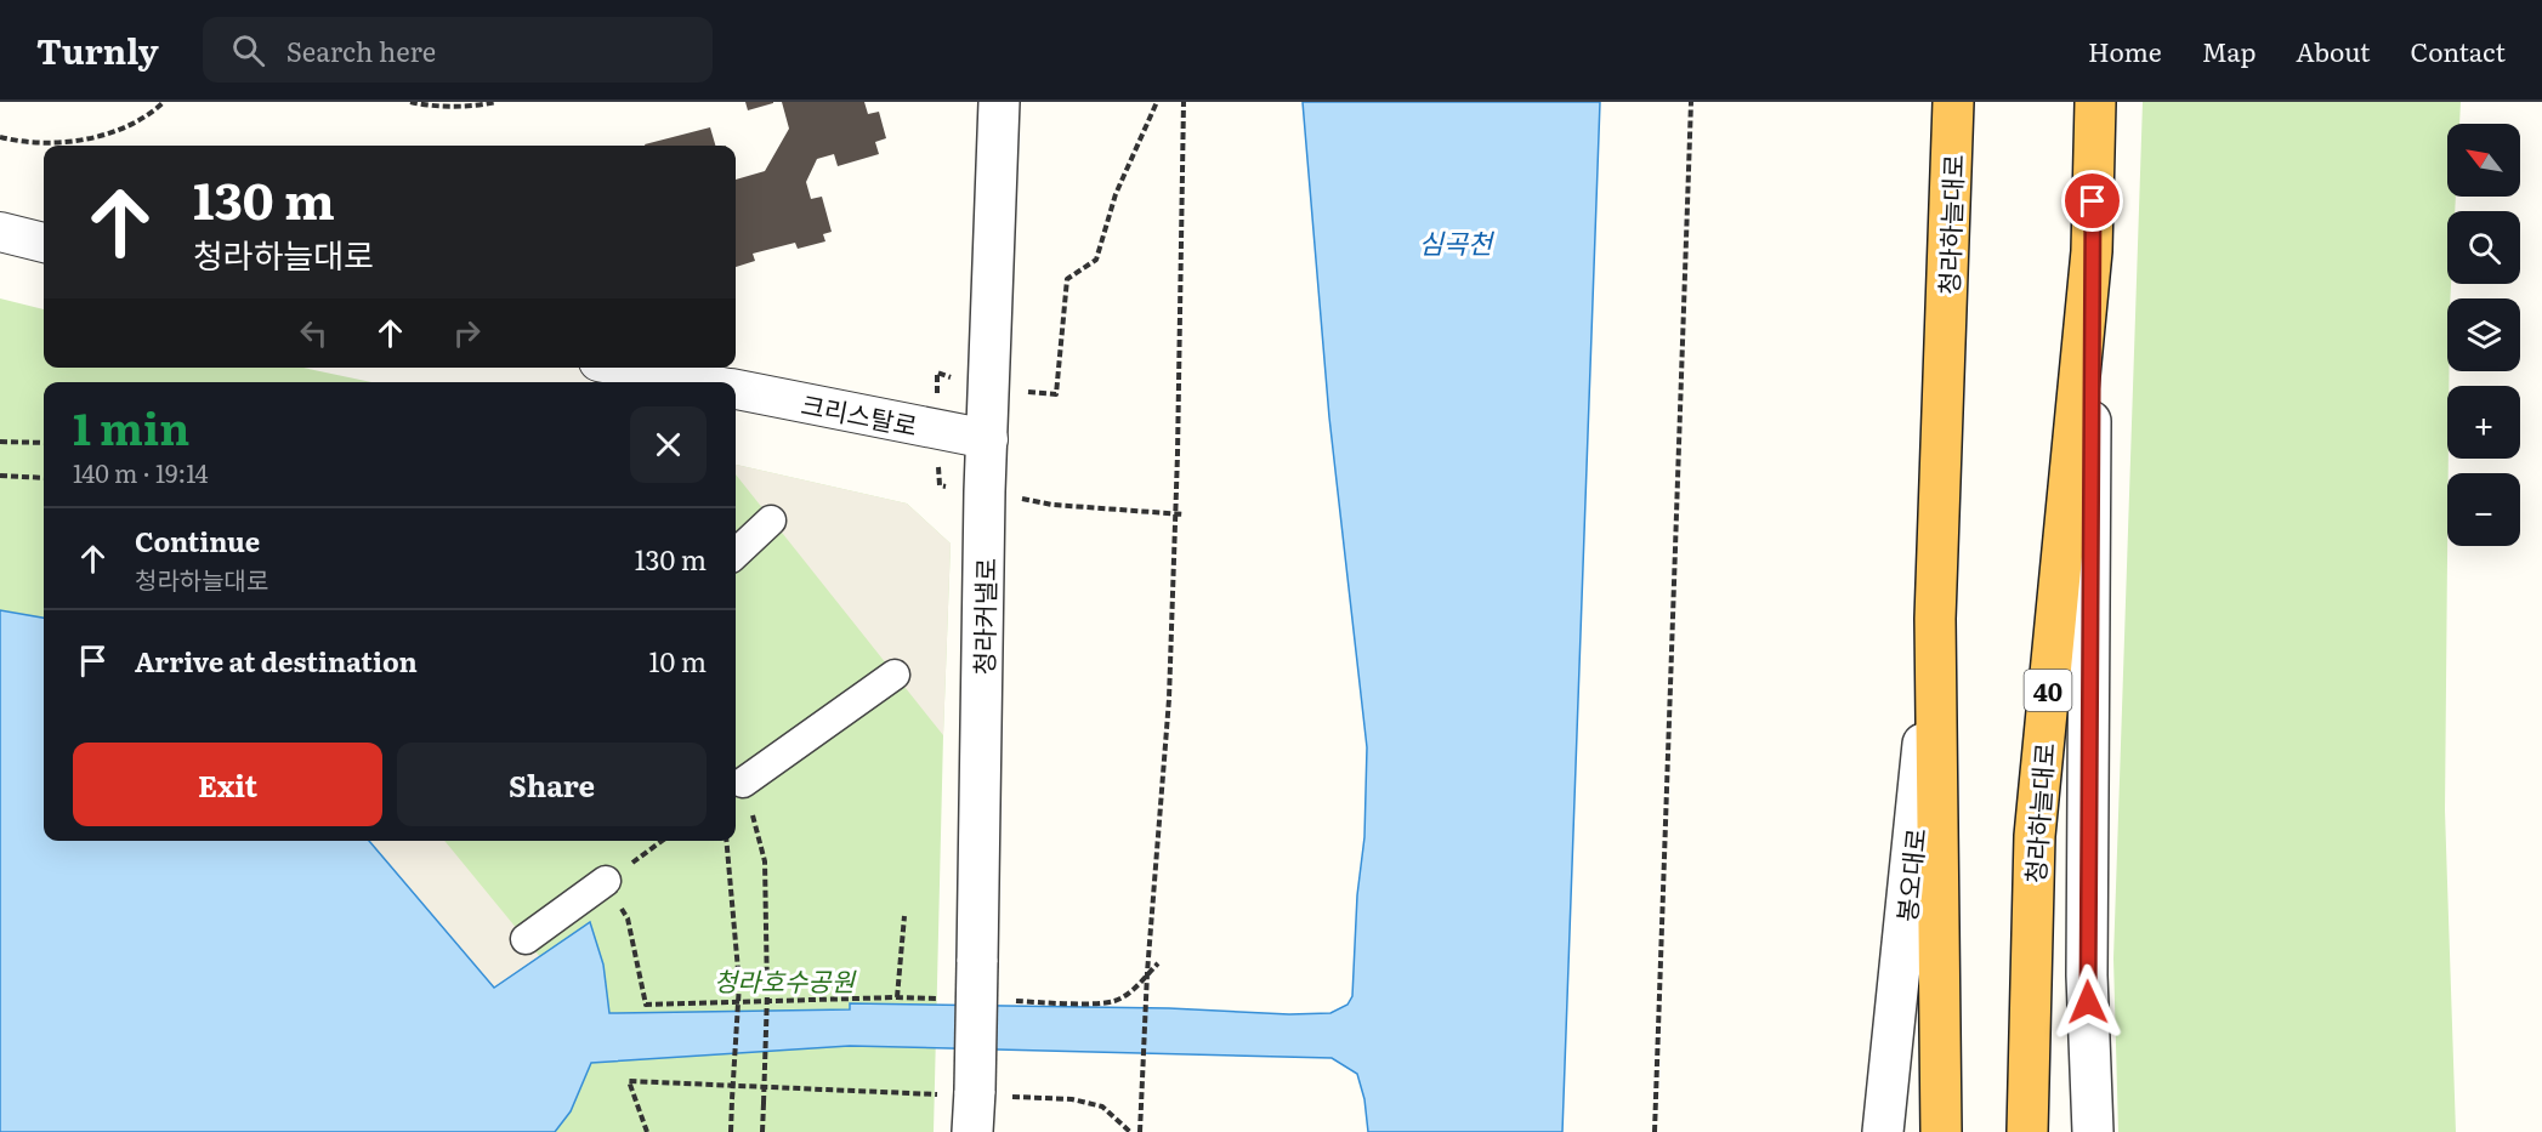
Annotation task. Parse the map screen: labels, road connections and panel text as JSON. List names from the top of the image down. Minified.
{"streets":{"highway":["청라하늘대로","40"],"street":["크리스탈로","청라커낼로","봉오대로"]},"crossings":[["청라하늘대로","40"],["청라하늘대로","봉오대로"],["크리스탈로","청라커낼로"]],"water":["심곡천"],"parks":["청라호수공원"],"north":"top left","page":{"header":"Turnly","search":"Search here","nav":["Home","Map","About","Contact"],"map_buttons":["+","−"],"turn":["130 m","청라하늘대로"],"heading":["1 min","140 m · 19:14"],"list":[{"name":"Continue","note":"청라하늘대로","value":"130 m"},{"name":"Arrive at destination","value":"10 m"}],"buttons":["Exit","Share"]}}
